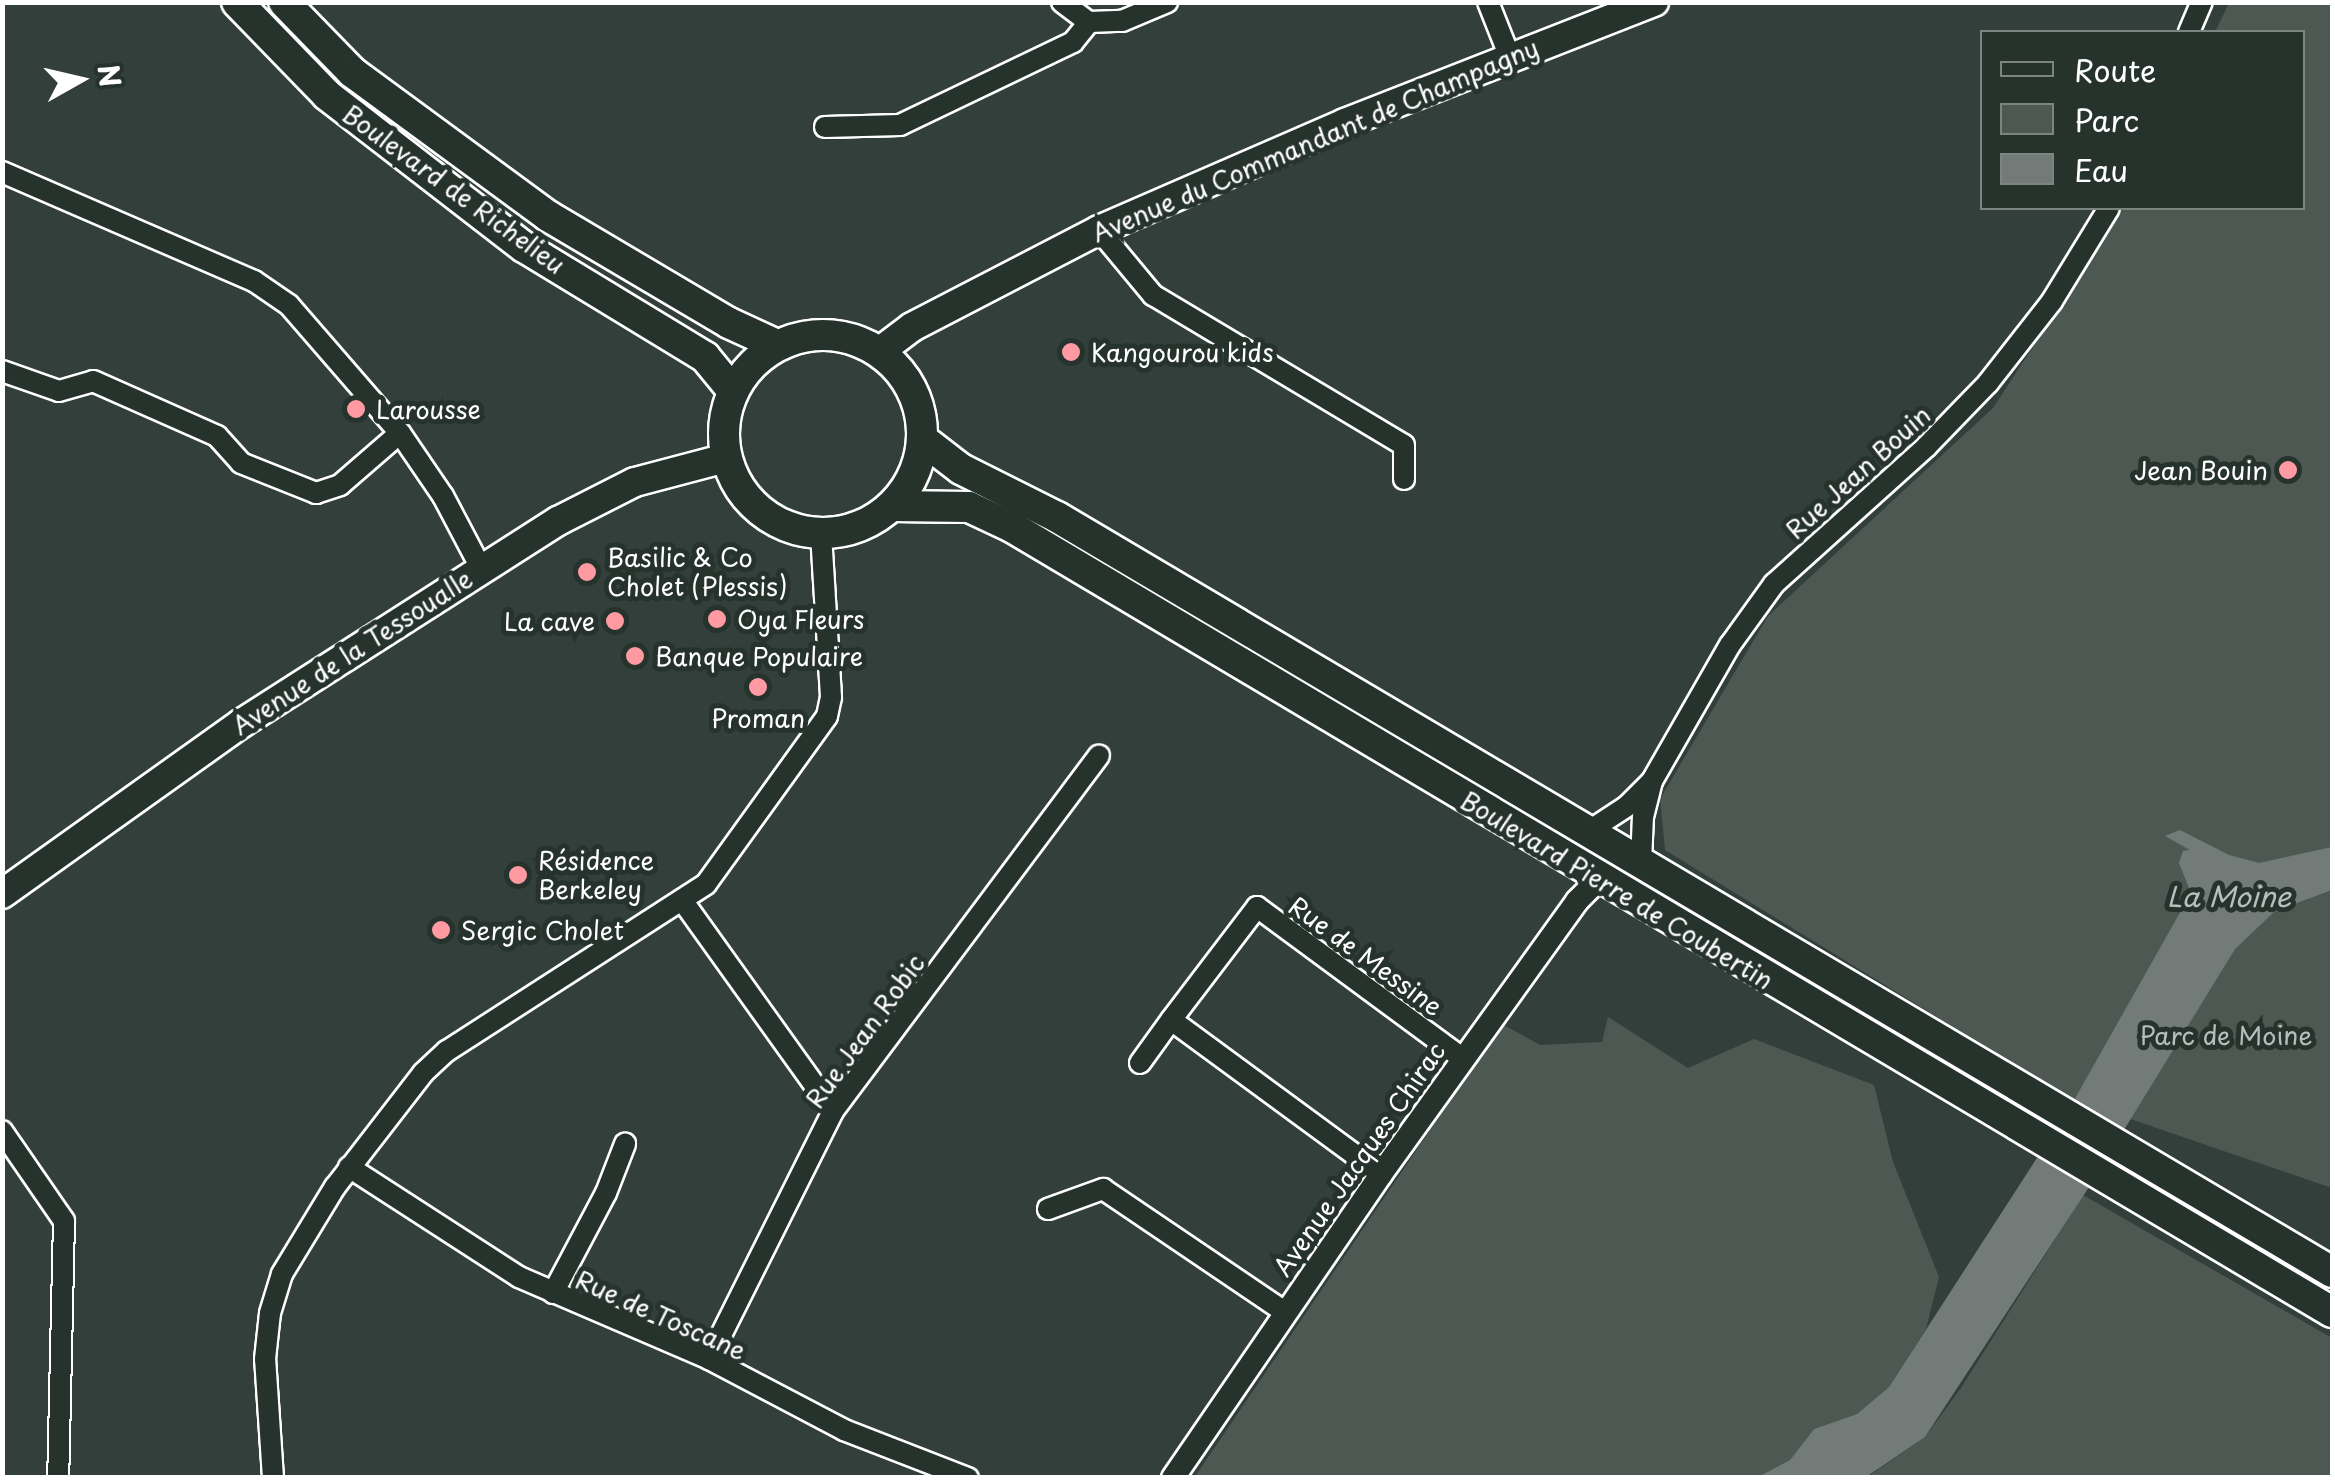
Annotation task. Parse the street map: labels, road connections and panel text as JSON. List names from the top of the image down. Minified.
{"streets":{"main road":["Avenue du Commandant de Champagny","Boulevard de Richelieu","Avenue de la Tessoualle","Boulevard Pierre de Coubertin"],"street":["Rue Jean Bouin","Rue de Messine","Rue Jean Robic","Avenue Jacques Chirac","Rue de Toscane"]},"crossings":[["Avenue du Commandant de Champagny","Boulevard de Richelieu"],["Avenue du Commandant de Champagny","Avenue de la Tessoualle"],["Avenue du Commandant de Champagny","Boulevard Pierre de Coubertin"],["Boulevard de Richelieu","Avenue de la Tessoualle"],["Boulevard de Richelieu","Boulevard Pierre de Coubertin"],["Rue Jean Bouin","Boulevard Pierre de Coubertin"],["Avenue de la Tessoualle","Boulevard Pierre de Coubertin"],["Boulevard Pierre de Coubertin","Avenue Jacques Chirac"],["Rue de Messine","Avenue Jacques Chirac"],["Rue Jean Robic","Rue de Toscane"]],"water":["La Moine"],"parks":["Parc de Moine"],"places":["Kangourou kids","Larousse","Jean Bouin","Basilic & Co Cholet (Plessis)","Oya Fleurs","La cave","Banque Populaire","Proman","Résidence Berkeley","Sergic Cholet"],"legend":["Route","Parc","Eau"],"north":"right"}
